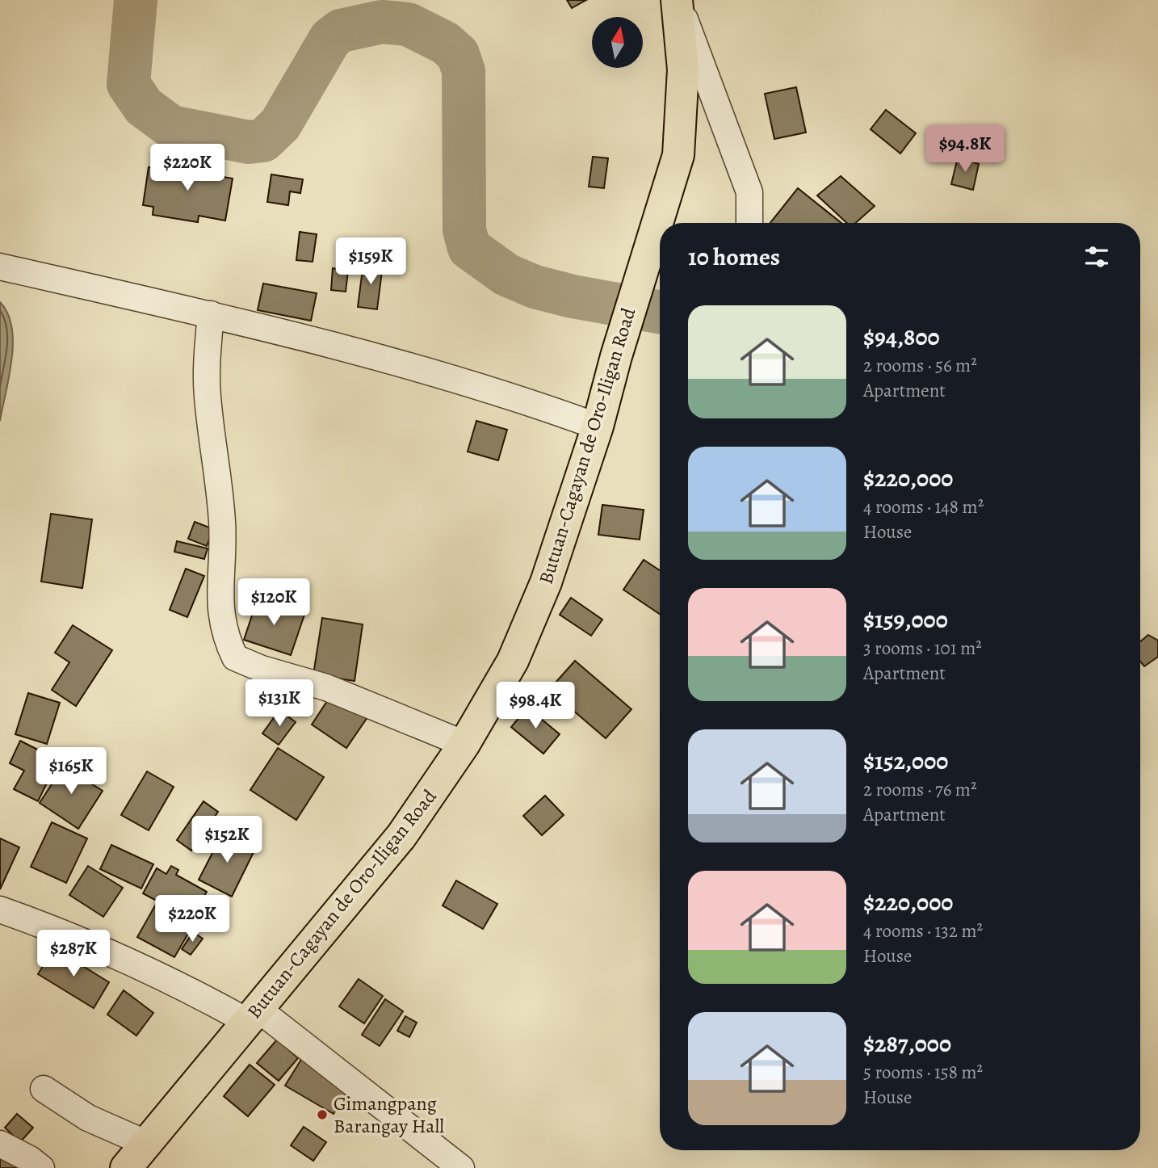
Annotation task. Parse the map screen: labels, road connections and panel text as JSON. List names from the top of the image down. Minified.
{"streets":{"highway":["Butuan-Cagayan de Oro-Iligan Road"]},"places":["Gimangpang Barangay Hall"],"north":"top","page":{"price":["$94.8K","$220K","$159K","$120K","$131K","$98.4K","$165K","$152K","$220K","$287K"],"heading":"10 homes","list":[{"name":"$94,800","note":"2 rooms · 56 m² · Apartment"},{"name":"$220,000","note":"4 rooms · 148 m² · House"},{"name":"$159,000","note":"3 rooms · 101 m² · Apartment"},{"name":"$152,000","note":"2 rooms · 76 m² · Apartment"},{"name":"$220,000","note":"4 rooms · 132 m² · House"},{"name":"$287,000","note":"5 rooms · 158 m² · House"}]}}
